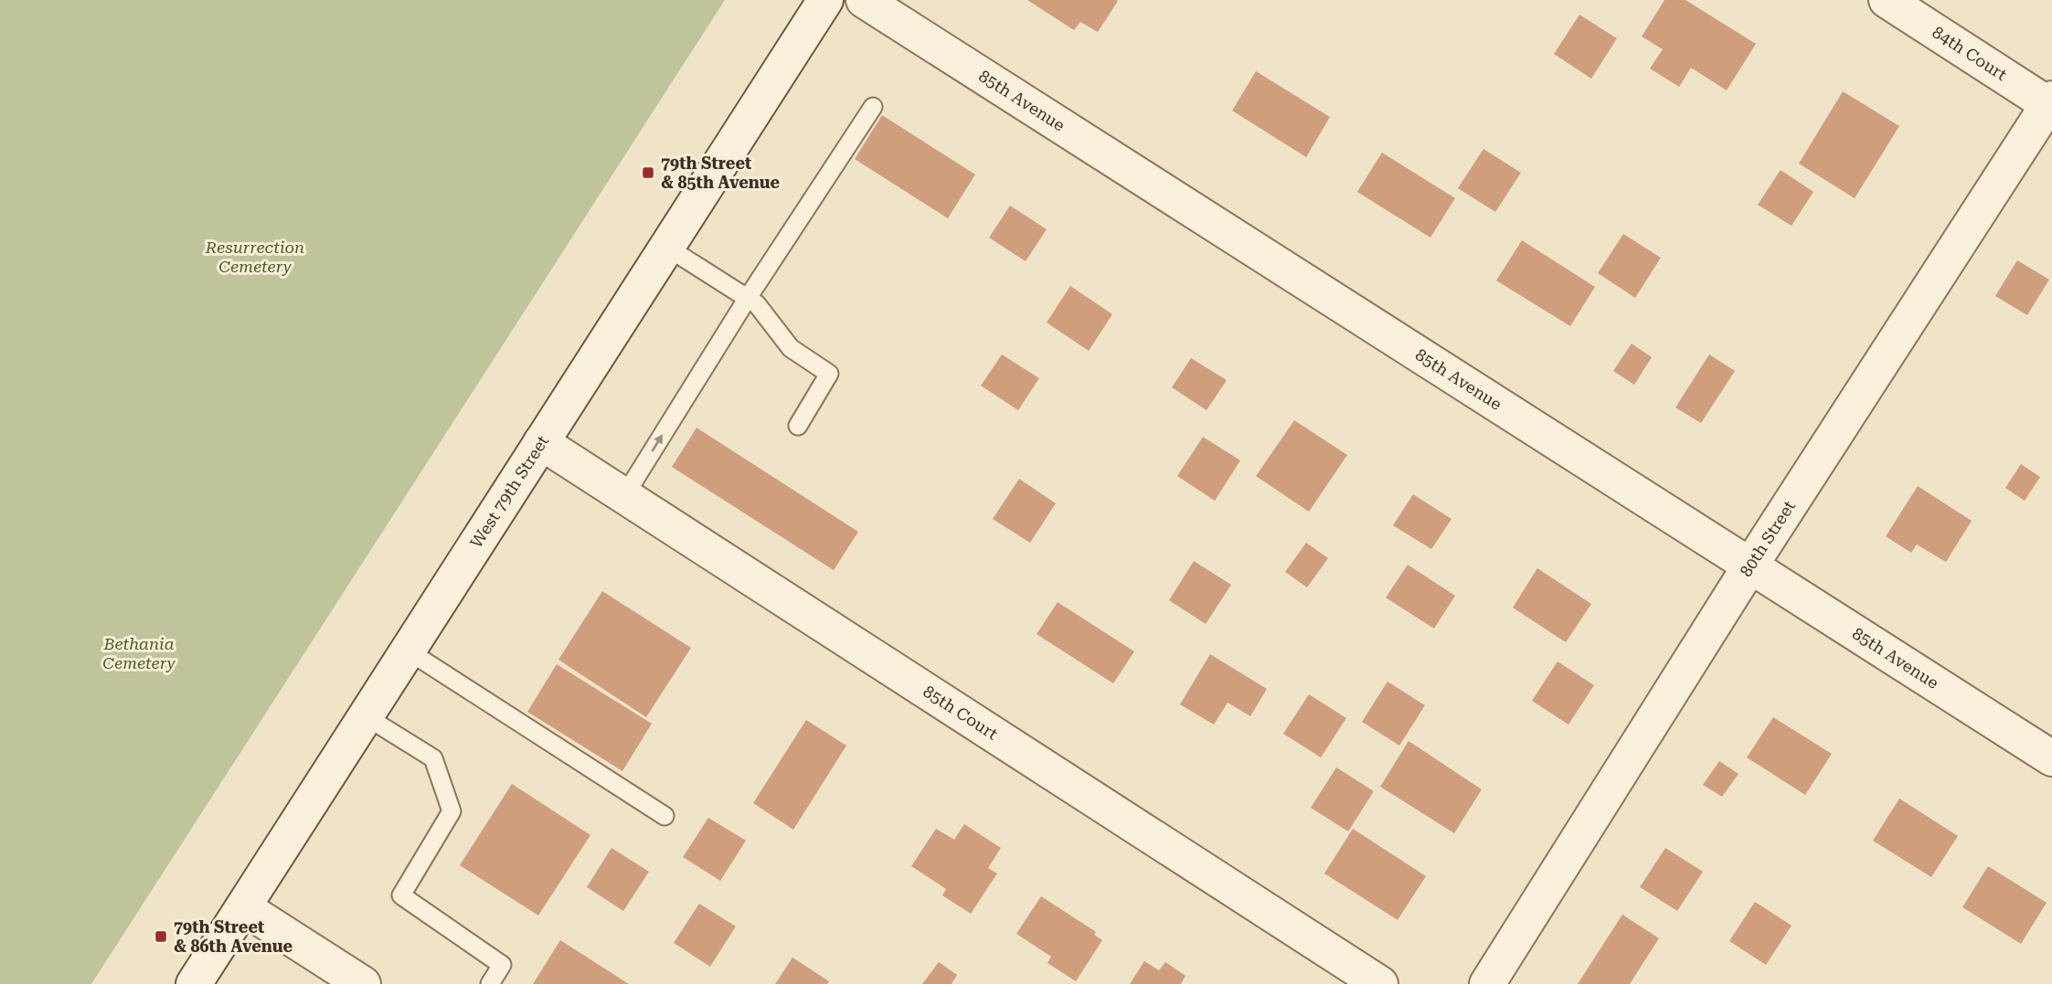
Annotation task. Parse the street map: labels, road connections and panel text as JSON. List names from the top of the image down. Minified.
{"streets":{"street":["84th Court","85th Avenue","West 79th Street","80th Street","85th Court"]},"crossings":[["84th Court","80th Street"],["85th Avenue","80th Street"],["West 79th Street","85th Court"]],"parks":["Resurrection Cemetery","Bethania Cemetery"],"places":{"transit":["79th Street & 85th Avenue","79th Street & 86th Avenue"]}}
